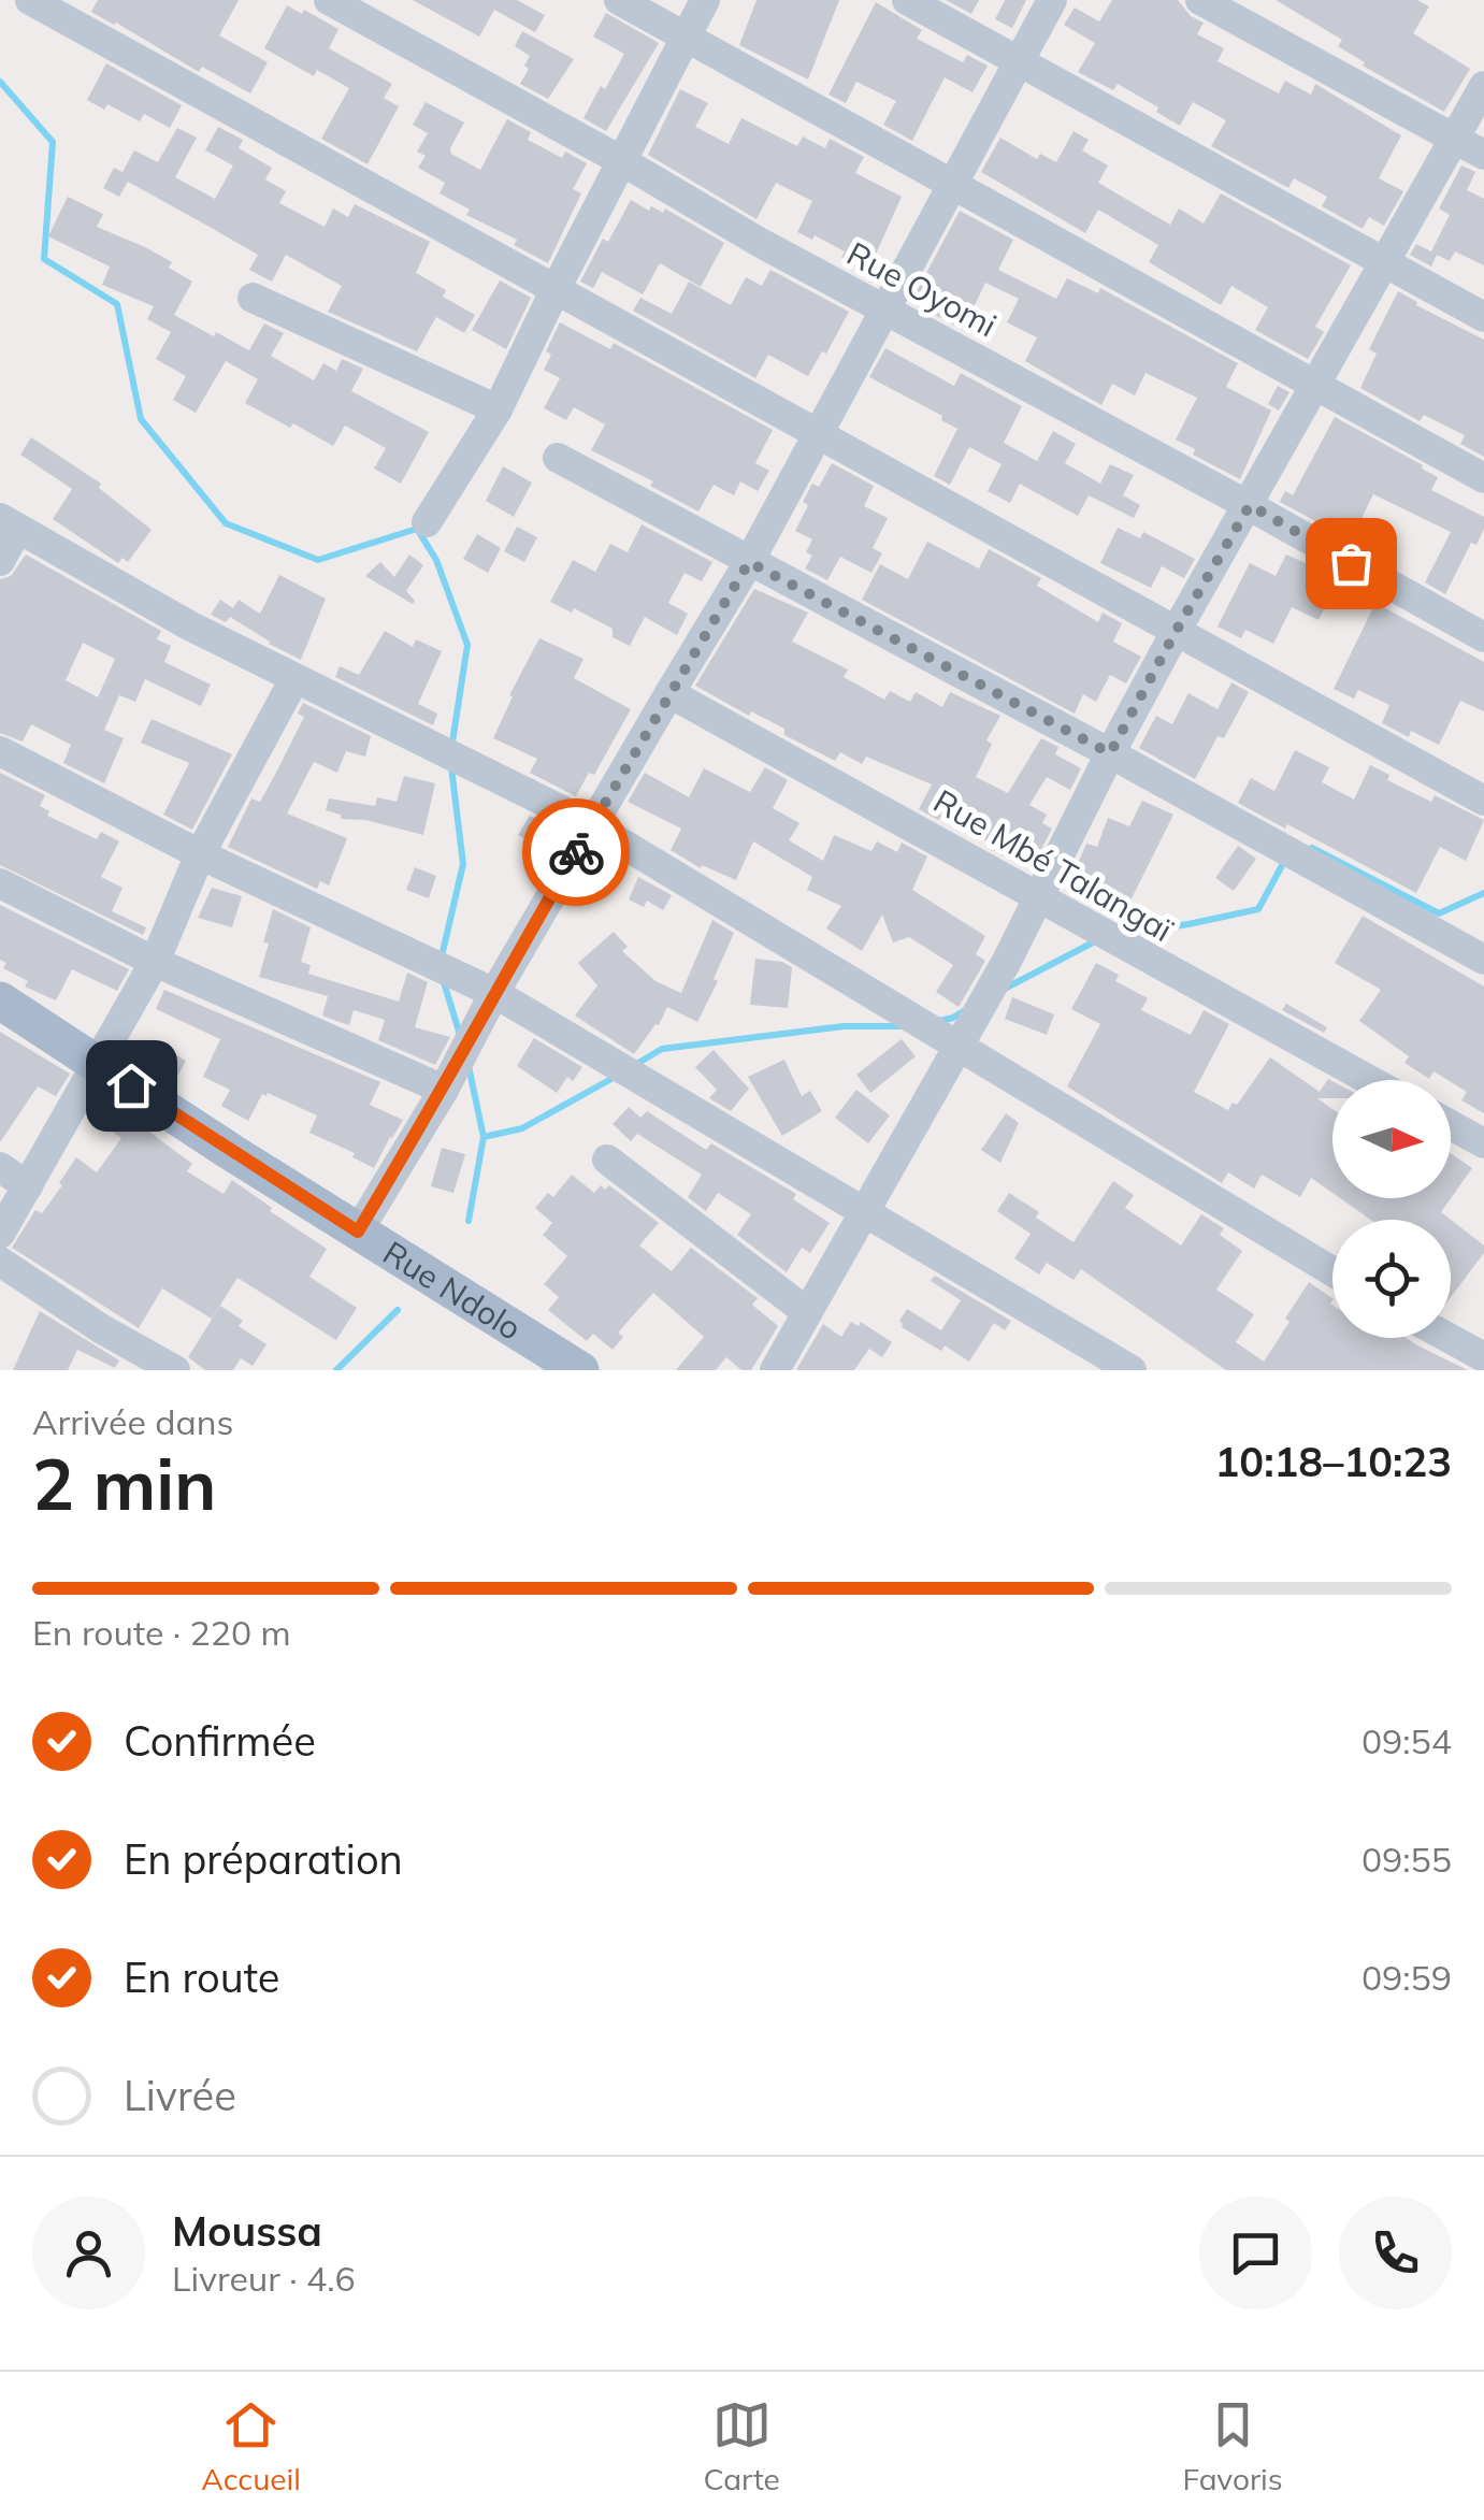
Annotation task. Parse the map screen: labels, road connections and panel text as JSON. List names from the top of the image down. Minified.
{"streets":{"main road":["Rue Ndolo"],"street":["Rue Oyomi","Rue Mbé Talangaï"]},"north":"right","page":{"heading":["2 min","Arrivée dans","10:18–10:23"],"panel":["Moussa","Livreur · 4.6"],"bar":"En route · 220 m","list":[["Confirmée","09:54"],["En préparation","09:55"],["En route","09:59"],"Livrée"],"tabs":["Accueil","Carte","Favoris"]}}
